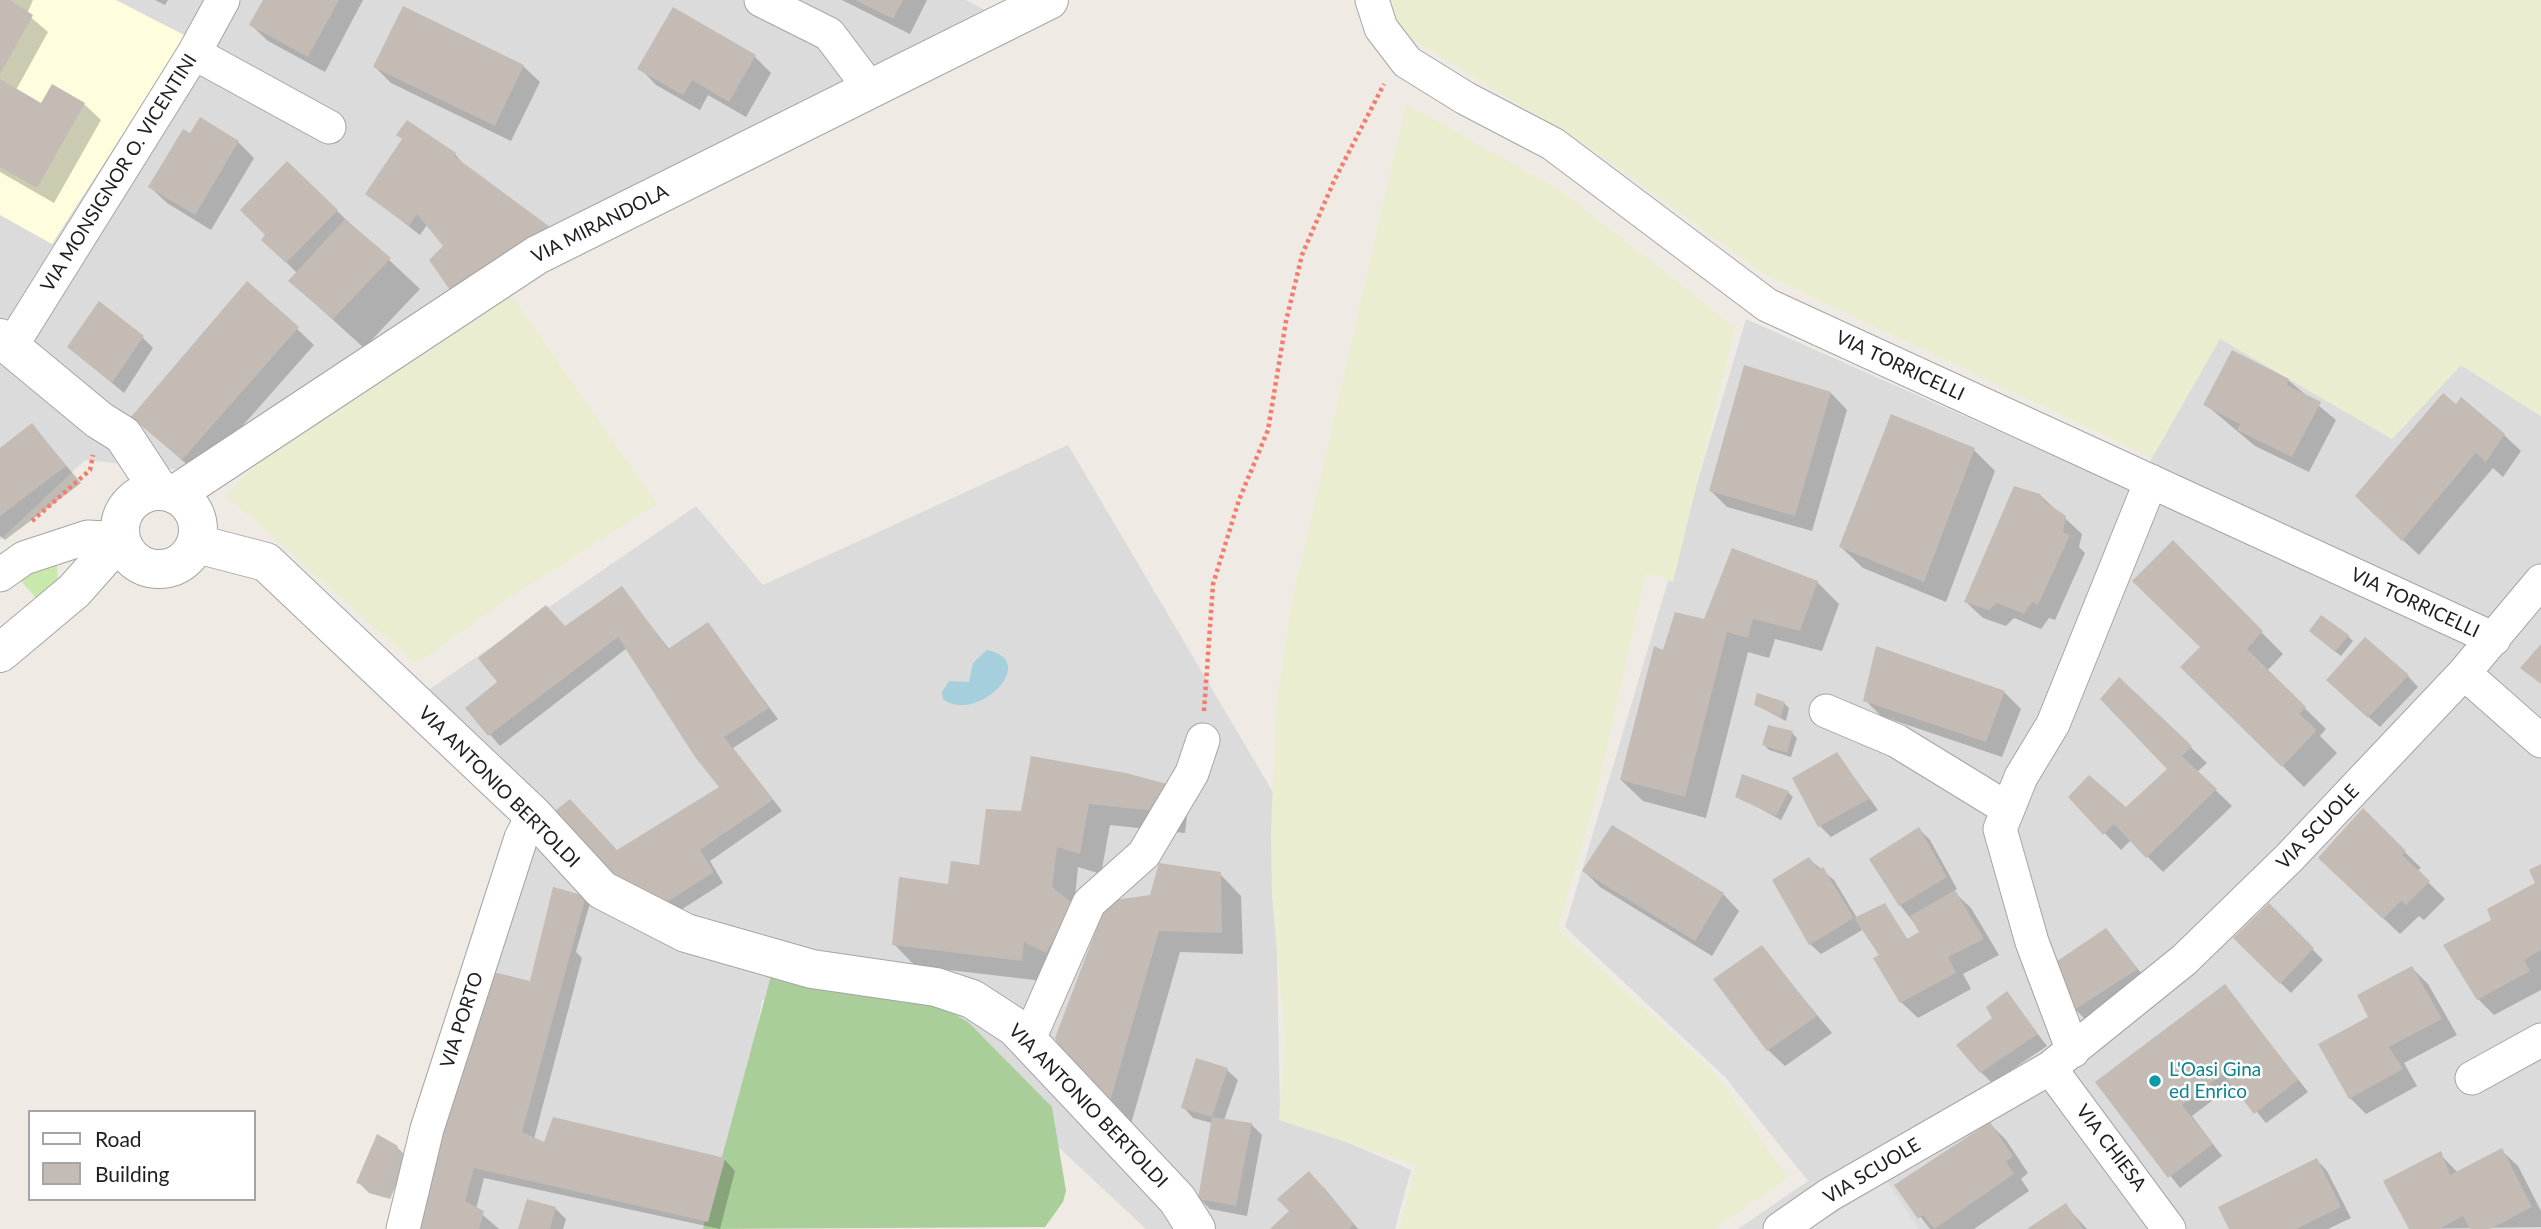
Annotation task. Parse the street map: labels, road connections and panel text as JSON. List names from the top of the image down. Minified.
{"streets":{"street":["VIA MONSIGNOR O. VICENTINI","VIA MIRANDOLA","VIA TORRICELLI","VIA ANTONIO BERTOLDI","VIA SCUOLE","VIA PORTO","VIA CHIESA"]},"crossings":[["VIA MIRANDOLA","VIA ANTONIO BERTOLDI"],["VIA TORRICELLI","VIA SCUOLE"],["VIA ANTONIO BERTOLDI","VIA PORTO"],["VIA SCUOLE","VIA CHIESA"]],"places":["L'Oasi Gina ed Enrico"],"legend":["Road","Building"]}
